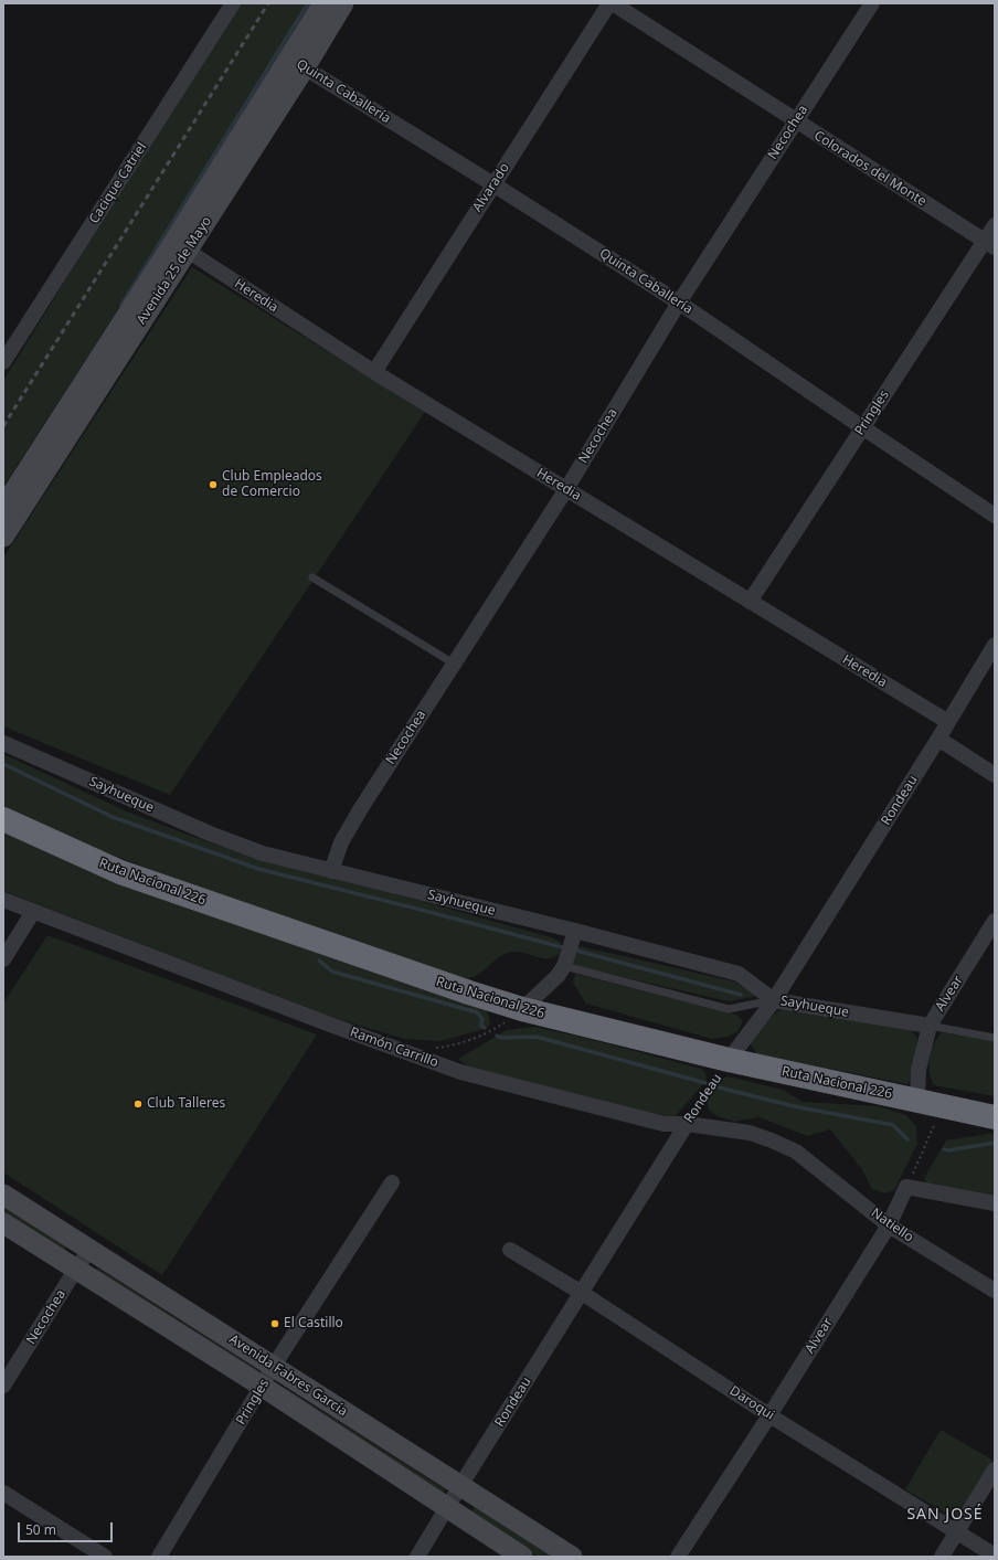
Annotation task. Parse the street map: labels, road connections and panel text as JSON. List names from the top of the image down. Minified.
{"streets":{"highway":["Ruta Nacional 226"],"street":["Quinta Caballería","Necochea","Colorados del Monte","Cacique Catriel","Alvarado","Avenida 25 de Mayo","Heredia","Pringles","Sayhueque","Rondeau","Alvear","Ramón Carrillo","Natiello","Avenida Fabres García","Daroqui"]},"crossings":[["Quinta Caballería","Necochea"],["Quinta Caballería","Alvarado"],["Quinta Caballería","Avenida 25 de Mayo"],["Quinta Caballería","Pringles"],["Necochea","Colorados del Monte"],["Necochea","Heredia"],["Necochea","Sayhueque"],["Necochea","Avenida Fabres García"],["Colorados del Monte","Alvarado"],["Colorados del Monte","Pringles"],["Alvarado","Heredia"],["Avenida 25 de Mayo","Heredia"],["Heredia","Pringles"],["Heredia","Rondeau"],["Pringles","Avenida Fabres García"],["Sayhueque","Rondeau"],["Sayhueque","Alvear"],["Rondeau","Ruta Nacional 226"],["Rondeau","Ramón Carrillo"],["Rondeau","Avenida Fabres García"],["Rondeau","Daroqui"],["Ruta Nacional 226","Alvear"],["Alvear","Natiello"],["Alvear","Daroqui"],["Ramón Carrillo","Natiello"]],"districts":["SAN JOSÉ"],"places":["Club Empleados de Comercio","Club Talleres","El Castillo"],"scale_bar":"50 m"}
